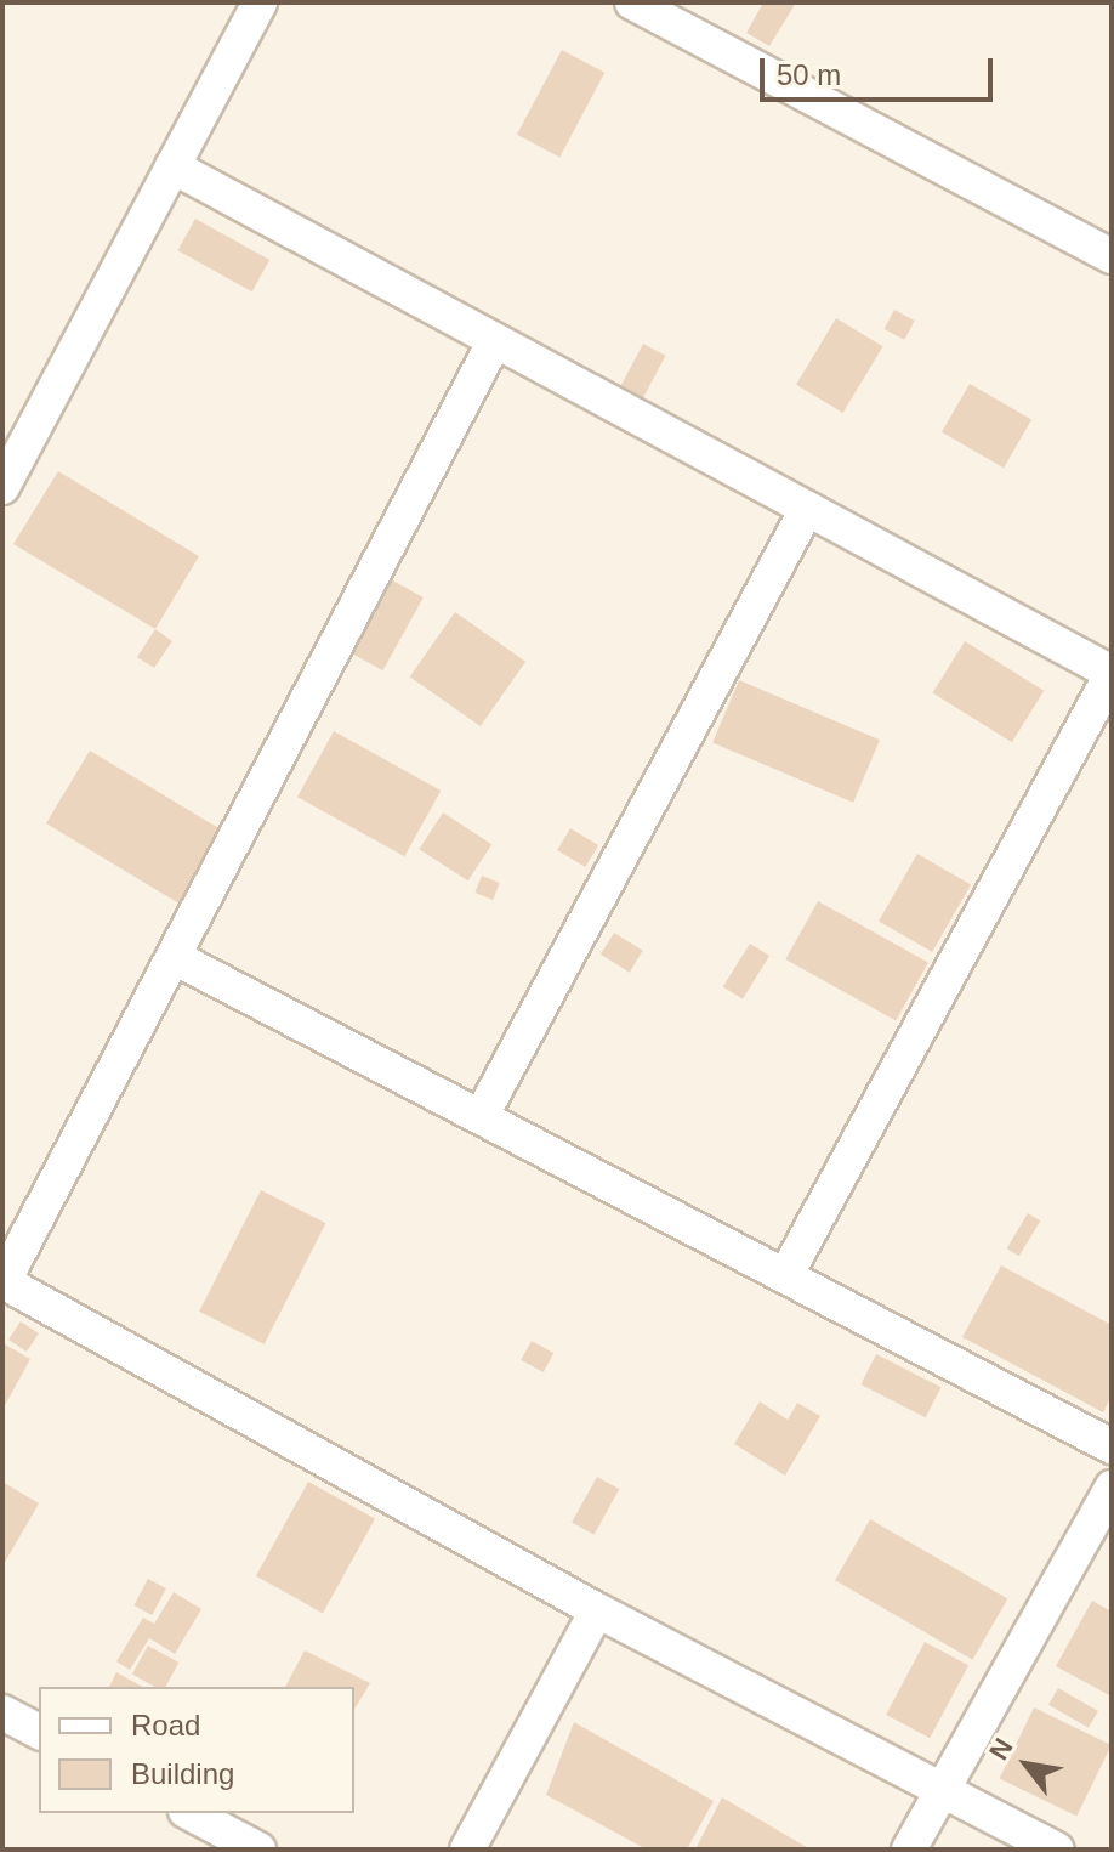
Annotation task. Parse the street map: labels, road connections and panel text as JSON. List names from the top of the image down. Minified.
{"legend":["Road","Building"],"scale_bar":"50 m","north":"top left"}
